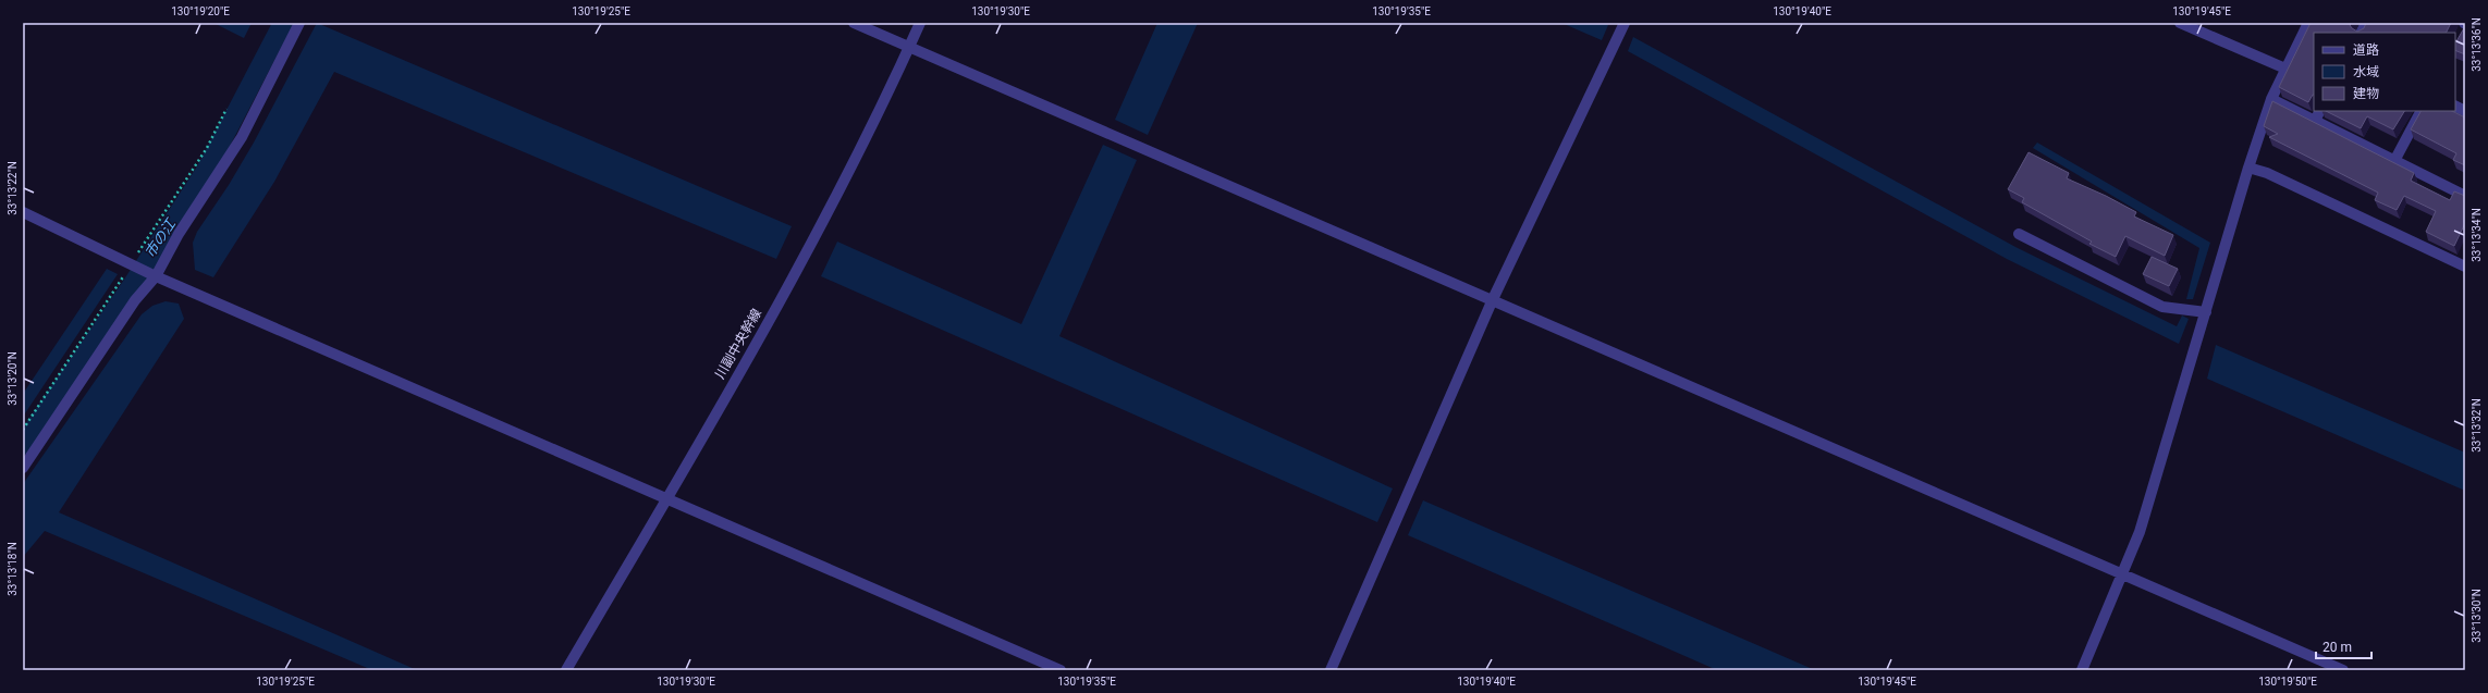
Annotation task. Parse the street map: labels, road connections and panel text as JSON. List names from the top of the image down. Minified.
{"streets":{"street":["川副中央幹線"]},"water":["市の江"],"legend":["道路","水域","建物"],"scale_bar":"20 m","coordinates":["130°19'20\"E","130°19'25\"E","130°19'30\"E","130°19'35\"E","130°19'40\"E","130°19'45\"E","33°13'36\"N","33°13'22\"N","33°13'34\"N","33°13'20\"N","33°13'32\"N","33°13'18\"N","33°13'30\"N","130°19'50\"E"]}
